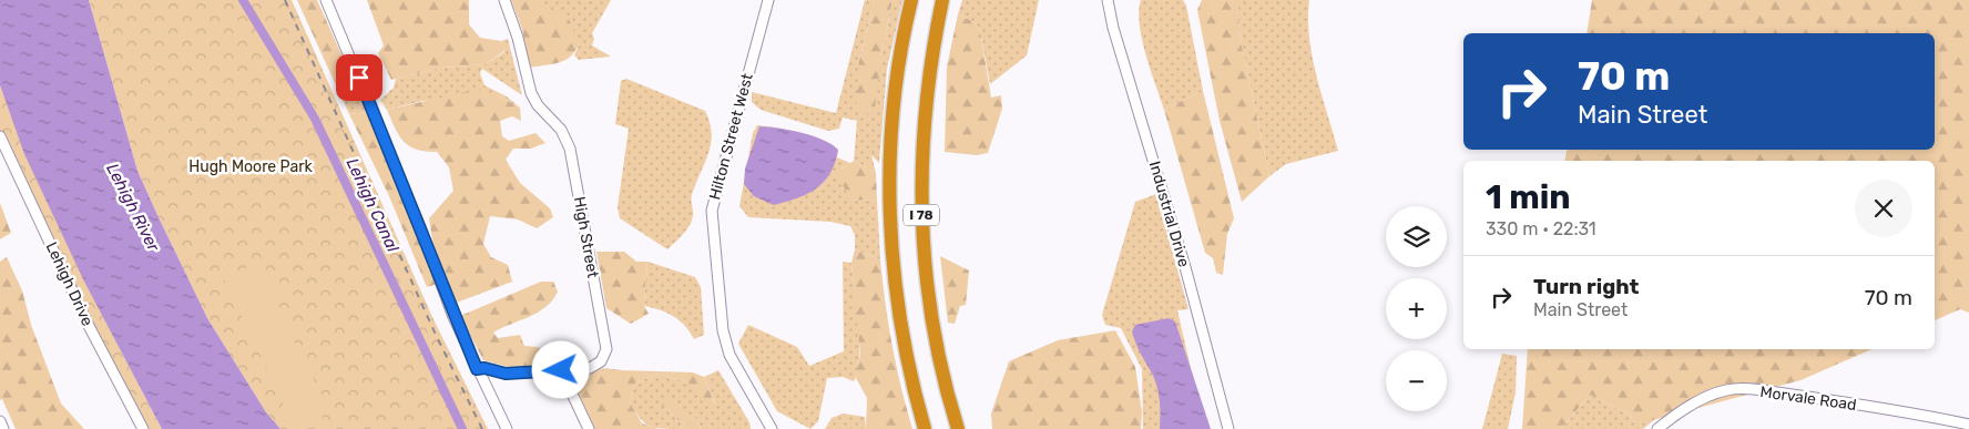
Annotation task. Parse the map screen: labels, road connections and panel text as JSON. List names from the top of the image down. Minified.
{"streets":{"highway":["I 78"],"street":["Hilton Street West","Industrial Drive","High Street","Lehigh Drive","Morvale Road"]},"water":["Lehigh Canal","Lehigh River"],"parks":["Hugh Moore Park"],"page":{"turn":["70 m","Main Street"],"heading":["1 min","330 m · 22:31"],"map_buttons":["+","−"],"list":[{"name":"Turn right","note":"Main Street","value":"70 m"}]}}
